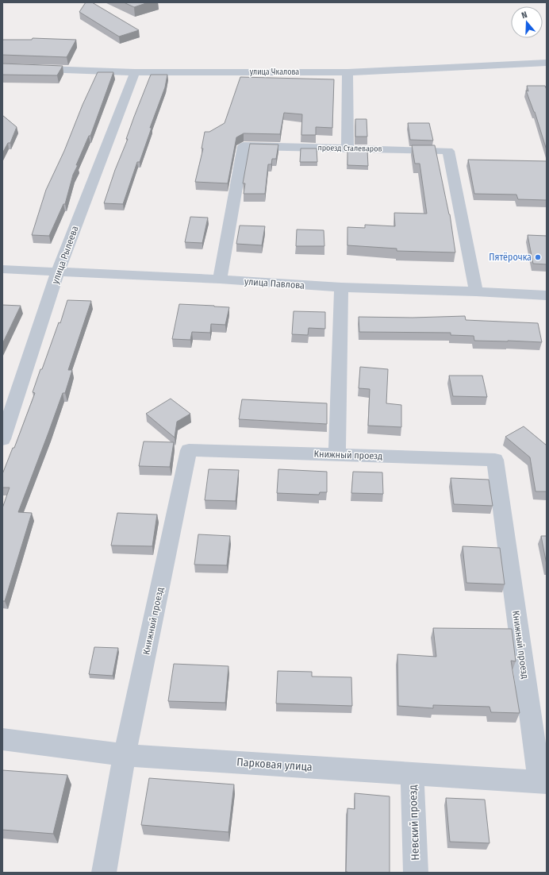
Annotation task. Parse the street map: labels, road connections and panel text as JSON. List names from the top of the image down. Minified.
{"streets":{"street":["улица Чкалова","проезд Сталеваров","улица Рылеева","улица Павлова","Книжный проезд","Парковая улица","Невский проезд"]},"crossings":[["улица Чкалова","улица Рылеева"],["проезд Сталеваров","улица Павлова"],["улица Рылеева","улица Павлова"],["Книжный проезд","Парковая улица"],["Парковая улица","Невский проезд"]],"places":["Пятёрочка"],"north":"top"}
